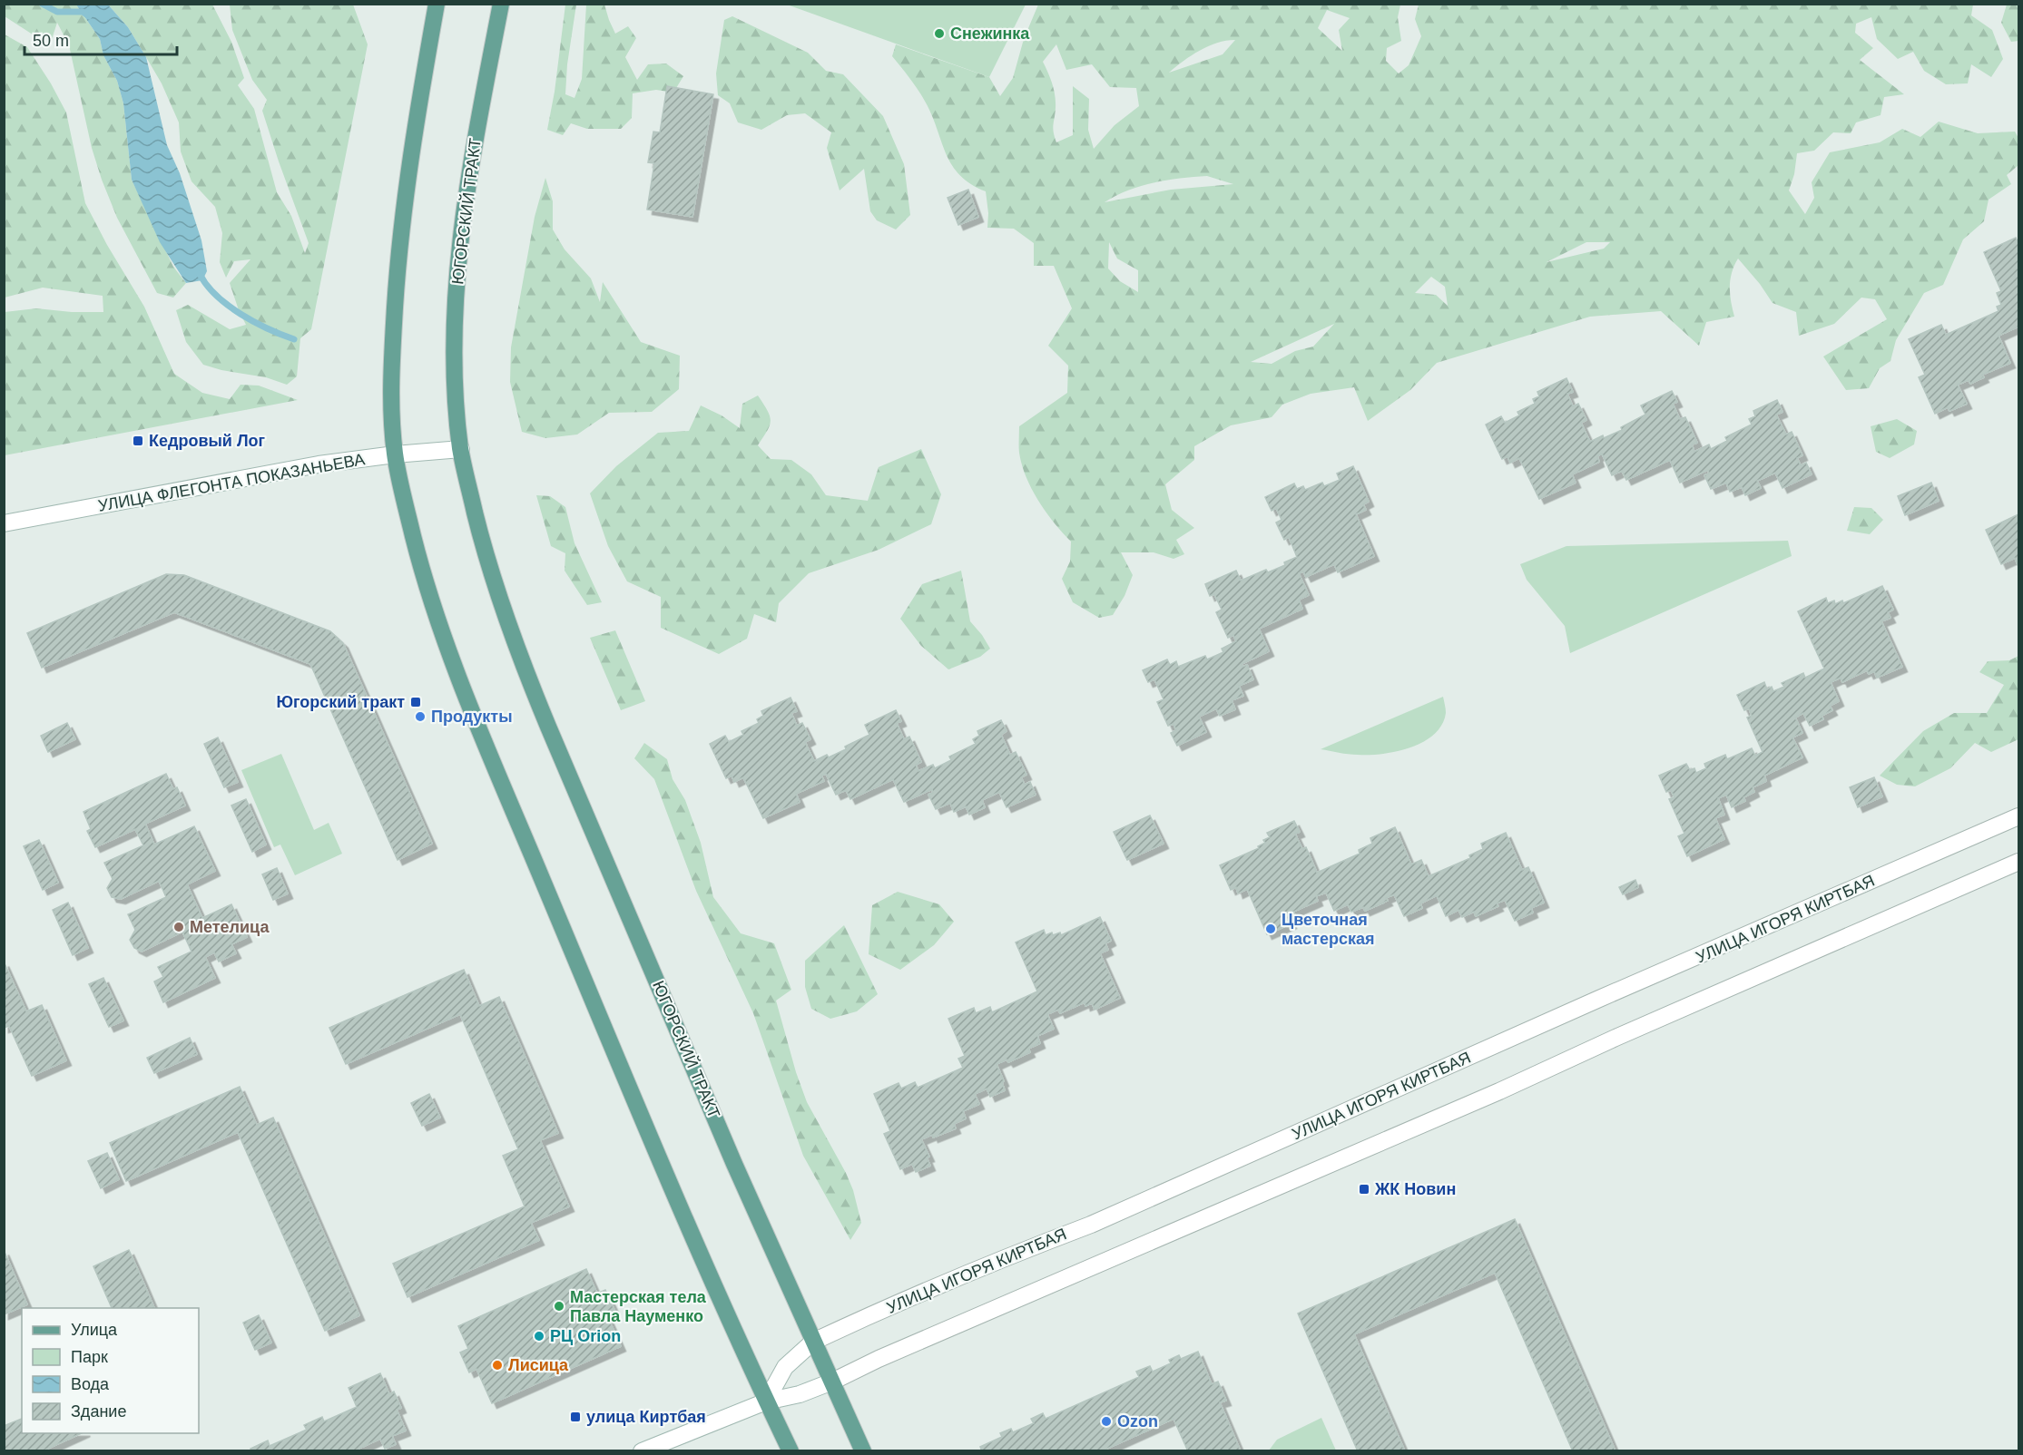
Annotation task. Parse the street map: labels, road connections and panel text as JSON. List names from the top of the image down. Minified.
{"streets":{"main road":["ЮГОРСКИЙ ТРАКТ"],"street":["УЛИЦА ФЛЕГОНТА ПОКАЗАНЬЕВА","УЛИЦА ИГОРЯ КИРТБАЯ"]},"crossings":[["ЮГОРСКИЙ ТРАКТ","УЛИЦА ФЛЕГОНТА ПОКАЗАНЬЕВА"],["ЮГОРСКИЙ ТРАКТ","УЛИЦА ИГОРЯ КИРТБАЯ"]],"places":{"other":["Снежинка","Продукты","Метелица","Цветочная мастерская","Мастерская тела Павла Науменко","РЦ Orion","Лисица","Ozon"],"transit":["Кедровый Лог","Югорский тракт","ЖК Новин","улица Киртбая"]},"legend":["Улица","Парк","Вода","Здание"],"scale_bar":"50 m"}
